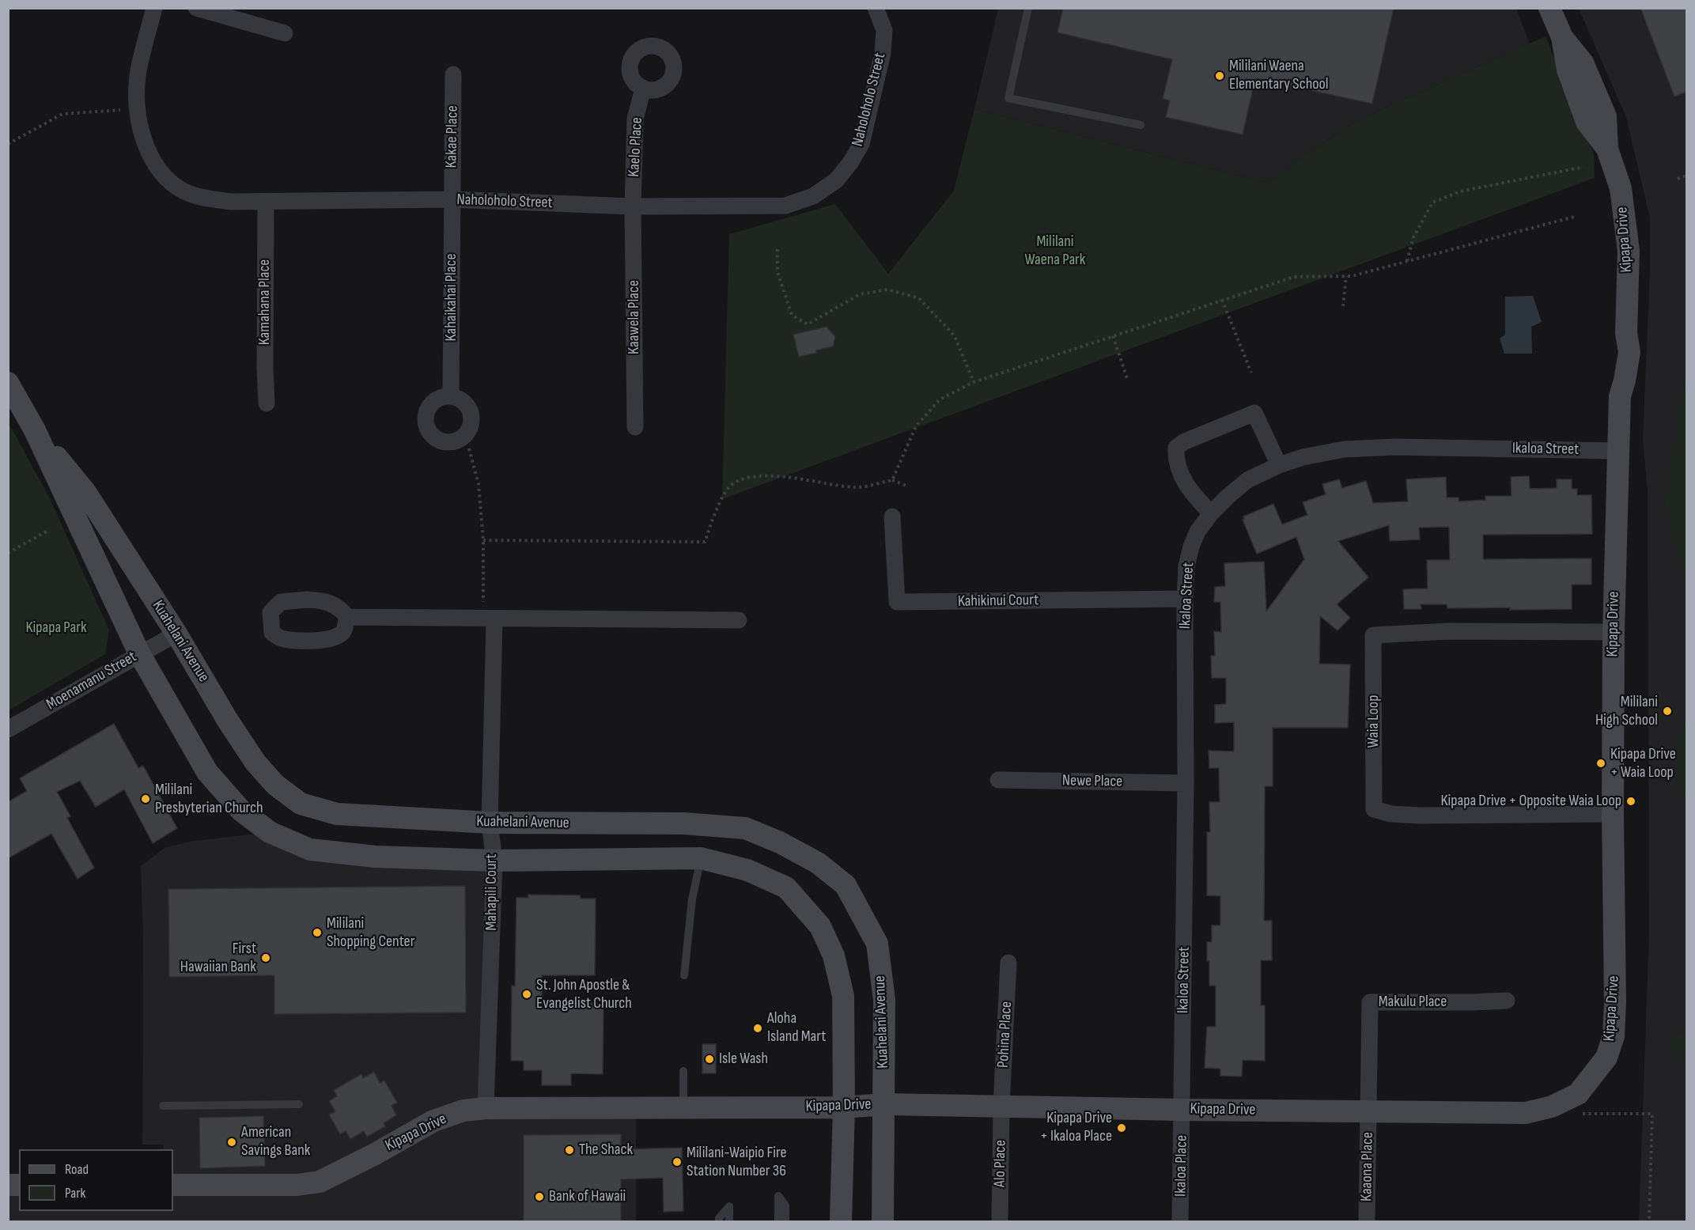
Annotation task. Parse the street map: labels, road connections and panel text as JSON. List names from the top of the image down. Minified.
{"streets":{"street":["Naholoholo Street","Kakae Place","Kaelo Place","Kipapa Drive","Kahaikahai Place","Kamahana Place","Kaawela Place","Ikaloa Street","Kahikinui Court","Kuahelani Avenue","Moenamanu Street","Waia Loop","Newe Place","Mahapili Court","Makulu Place","Pohina Place","Alo Place","Ikaloa Place","Kaaona Place"]},"crossings":[["Naholoholo Street","Kakae Place"],["Naholoholo Street","Kaelo Place"],["Naholoholo Street","Kahaikahai Place"],["Naholoholo Street","Kamahana Place"],["Naholoholo Street","Kaawela Place"],["Kakae Place","Kahaikahai Place"],["Kaelo Place","Kaawela Place"],["Kipapa Drive","Ikaloa Street"],["Kipapa Drive","Kuahelani Avenue"],["Kipapa Drive","Waia Loop"],["Kipapa Drive","Mahapili Court"],["Kipapa Drive","Makulu Place"],["Kipapa Drive","Pohina Place"],["Kipapa Drive","Alo Place"],["Kipapa Drive","Ikaloa Place"],["Kipapa Drive","Kaaona Place"],["Ikaloa Street","Kahikinui Court"],["Ikaloa Street","Newe Place"],["Ikaloa Street","Ikaloa Place"],["Kuahelani Avenue","Moenamanu Street"],["Kuahelani Avenue","Mahapili Court"],["Makulu Place","Kaaona Place"],["Pohina Place","Alo Place"]],"parks":["Mililani Waena Park","Kipapa Park"],"places":["Mililani Waena Elementary School","Mililani High School","Kipapa Drive + Waia Loop","Mililani Presbyterian Church","Kipapa Drive + Opposite Waia Loop","Mililani Shopping Center","First Hawaiian Bank","St. John Apostle & Evangelist Church","Aloha Island Mart","Isle Wash","Kipapa Drive + Ikaloa Place","American Savings Bank","The Shack","Mililani-Waipio Fire Station Number 36","Bank of Hawaii"],"legend":["Road","Park"]}
